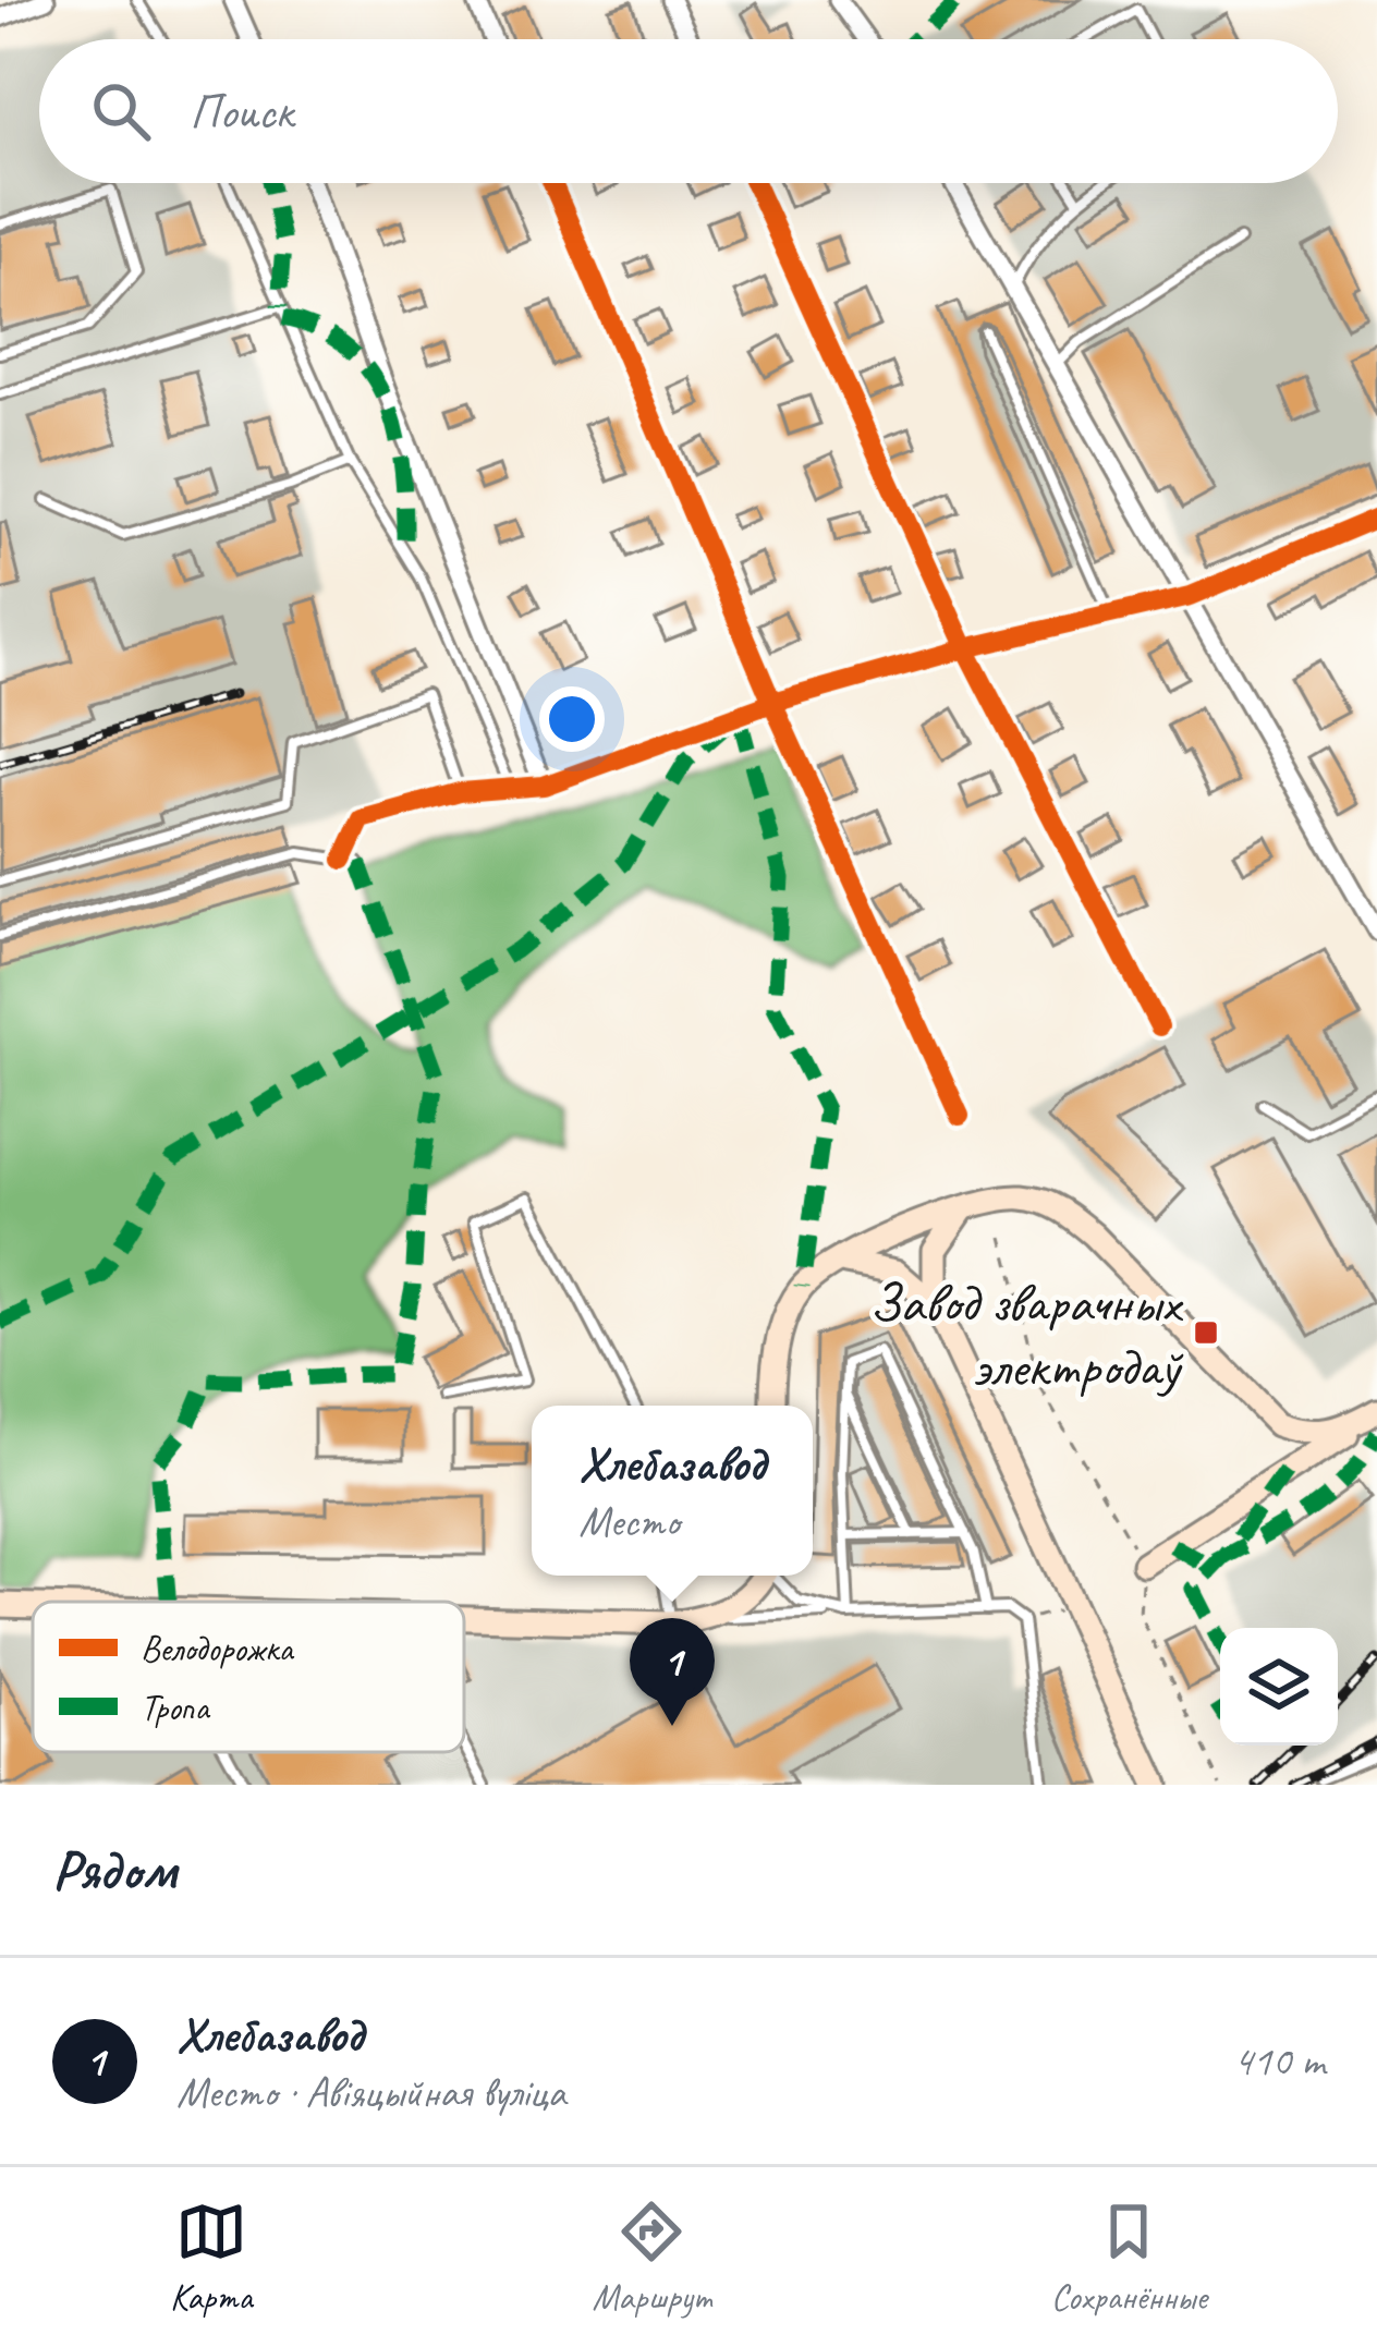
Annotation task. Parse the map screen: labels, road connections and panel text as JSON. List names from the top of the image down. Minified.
{"places":{"transit":["Завод зварачных электродаў"]},"legend":["Велодорожка","Тропа"],"page":{"search":"Поиск","popup":["Хлебазавод","Место"],"pins":"1","heading":"Рядом","list":[{"mark":"1","name":"Хлебазавод","note":"Место · Авіяцыйная вуліца","value":"410 m"}],"nav":["Карта","Маршрут","Сохранённые"]}}
